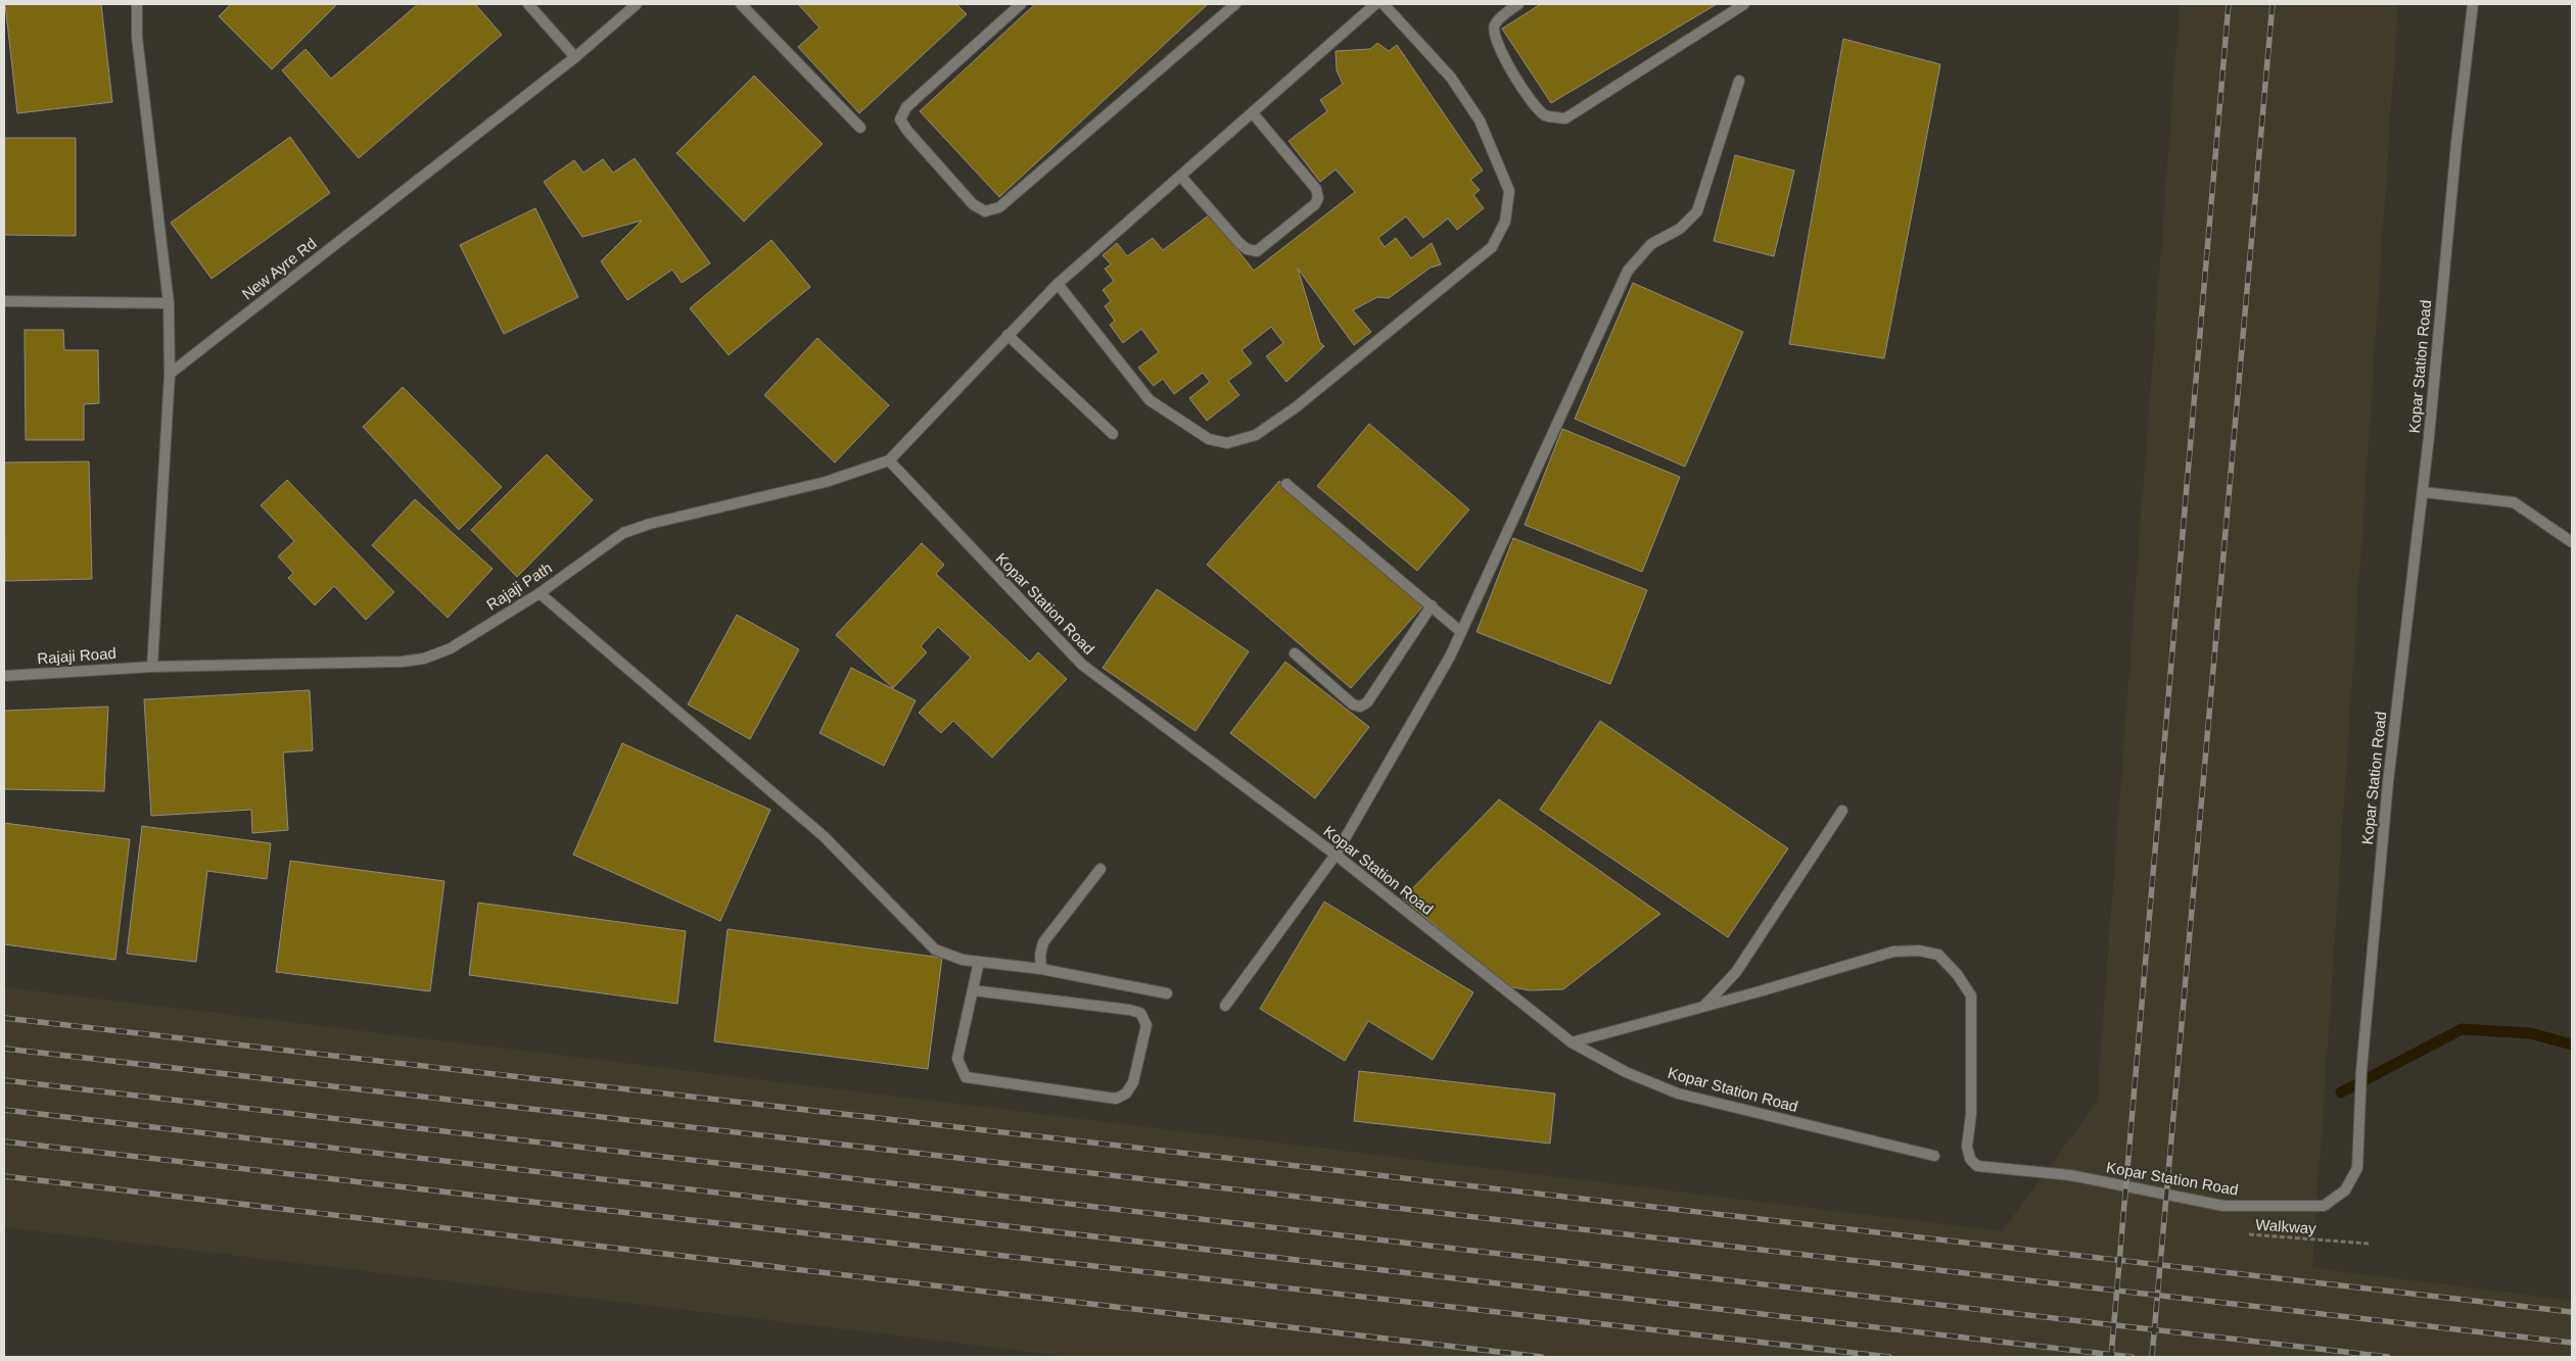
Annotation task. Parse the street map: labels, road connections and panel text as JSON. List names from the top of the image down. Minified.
{"streets":{"street":["New Ayre Rd","Kopar Station Road","Rajaji Path","Rajaji Road"],"path":["Walkway"]},"crossings":[["Kopar Station Road","Rajaji Path"],["Kopar Station Road","Walkway"],["Rajaji Path","Rajaji Road"]]}
